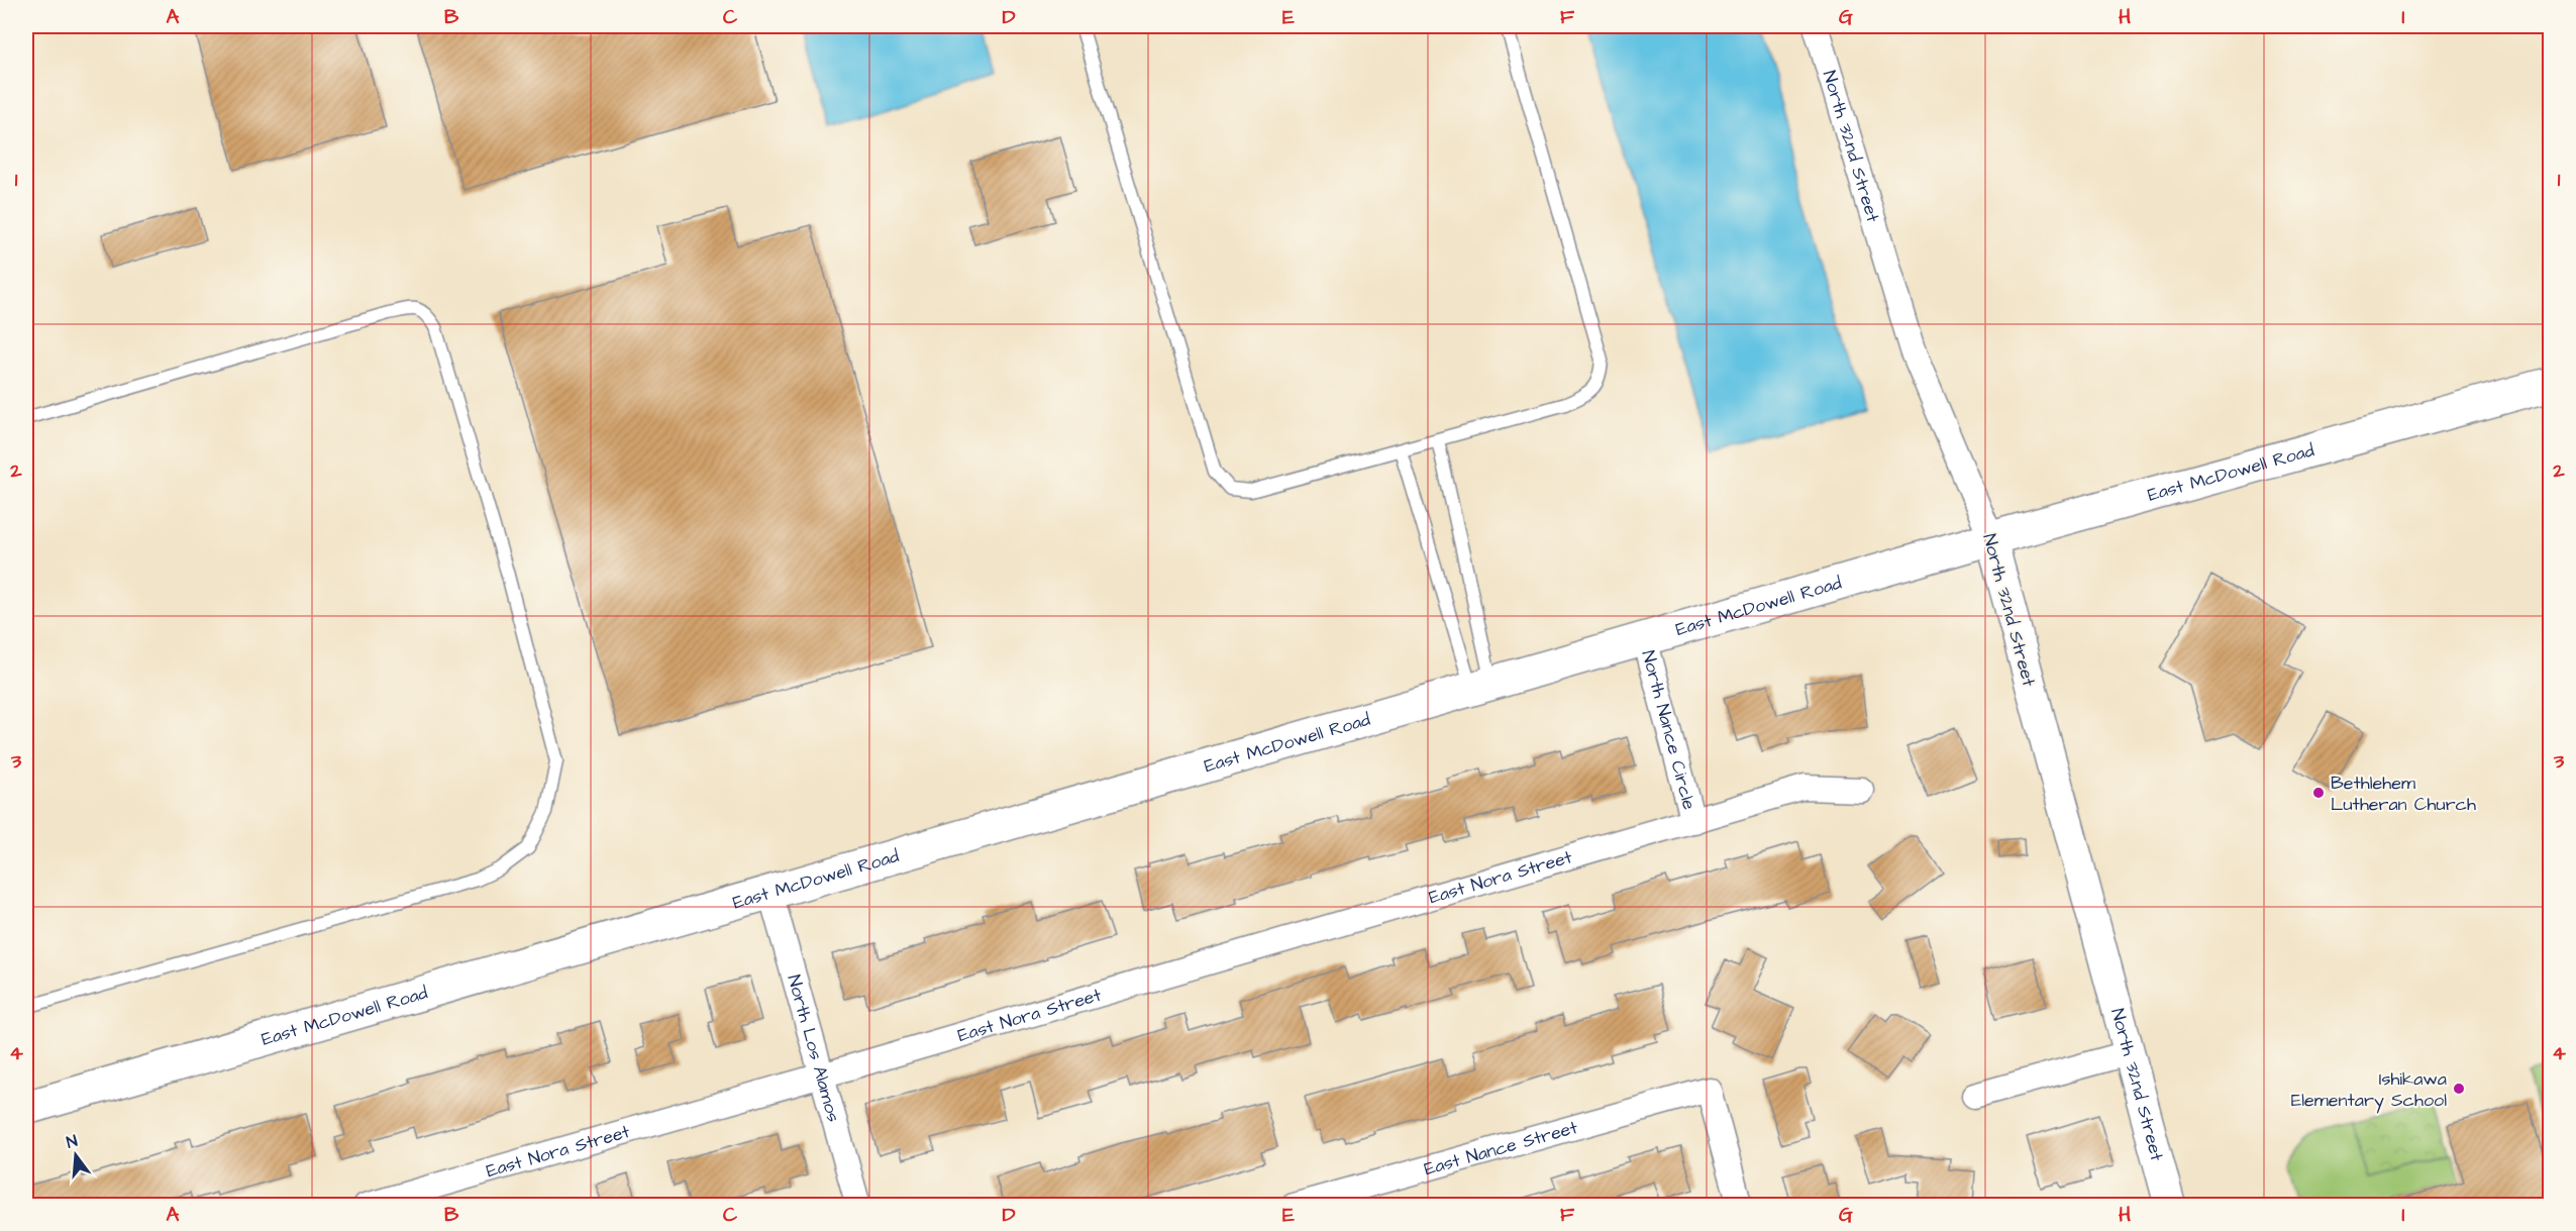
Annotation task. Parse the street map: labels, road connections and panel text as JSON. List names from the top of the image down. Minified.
{"streets":{"main road":["East McDowell Road"],"street":["North 32nd Street","North Nance Circle","East Nora Street","North Los Alamos","East Nance Street"]},"crossings":[["North 32nd Street","East McDowell Road"],["East McDowell Road","North Nance Circle"],["East McDowell Road","North Los Alamos"],["North Nance Circle","East Nora Street"],["East Nora Street","North Los Alamos"]],"places":["Bethlehem Lutheran Church","Ishikawa Elementary School"],"north":"top","grid":{"columns":["A","B","C","D","E","F","G","H","I"],"rows":["1","2","3","4"]}}
